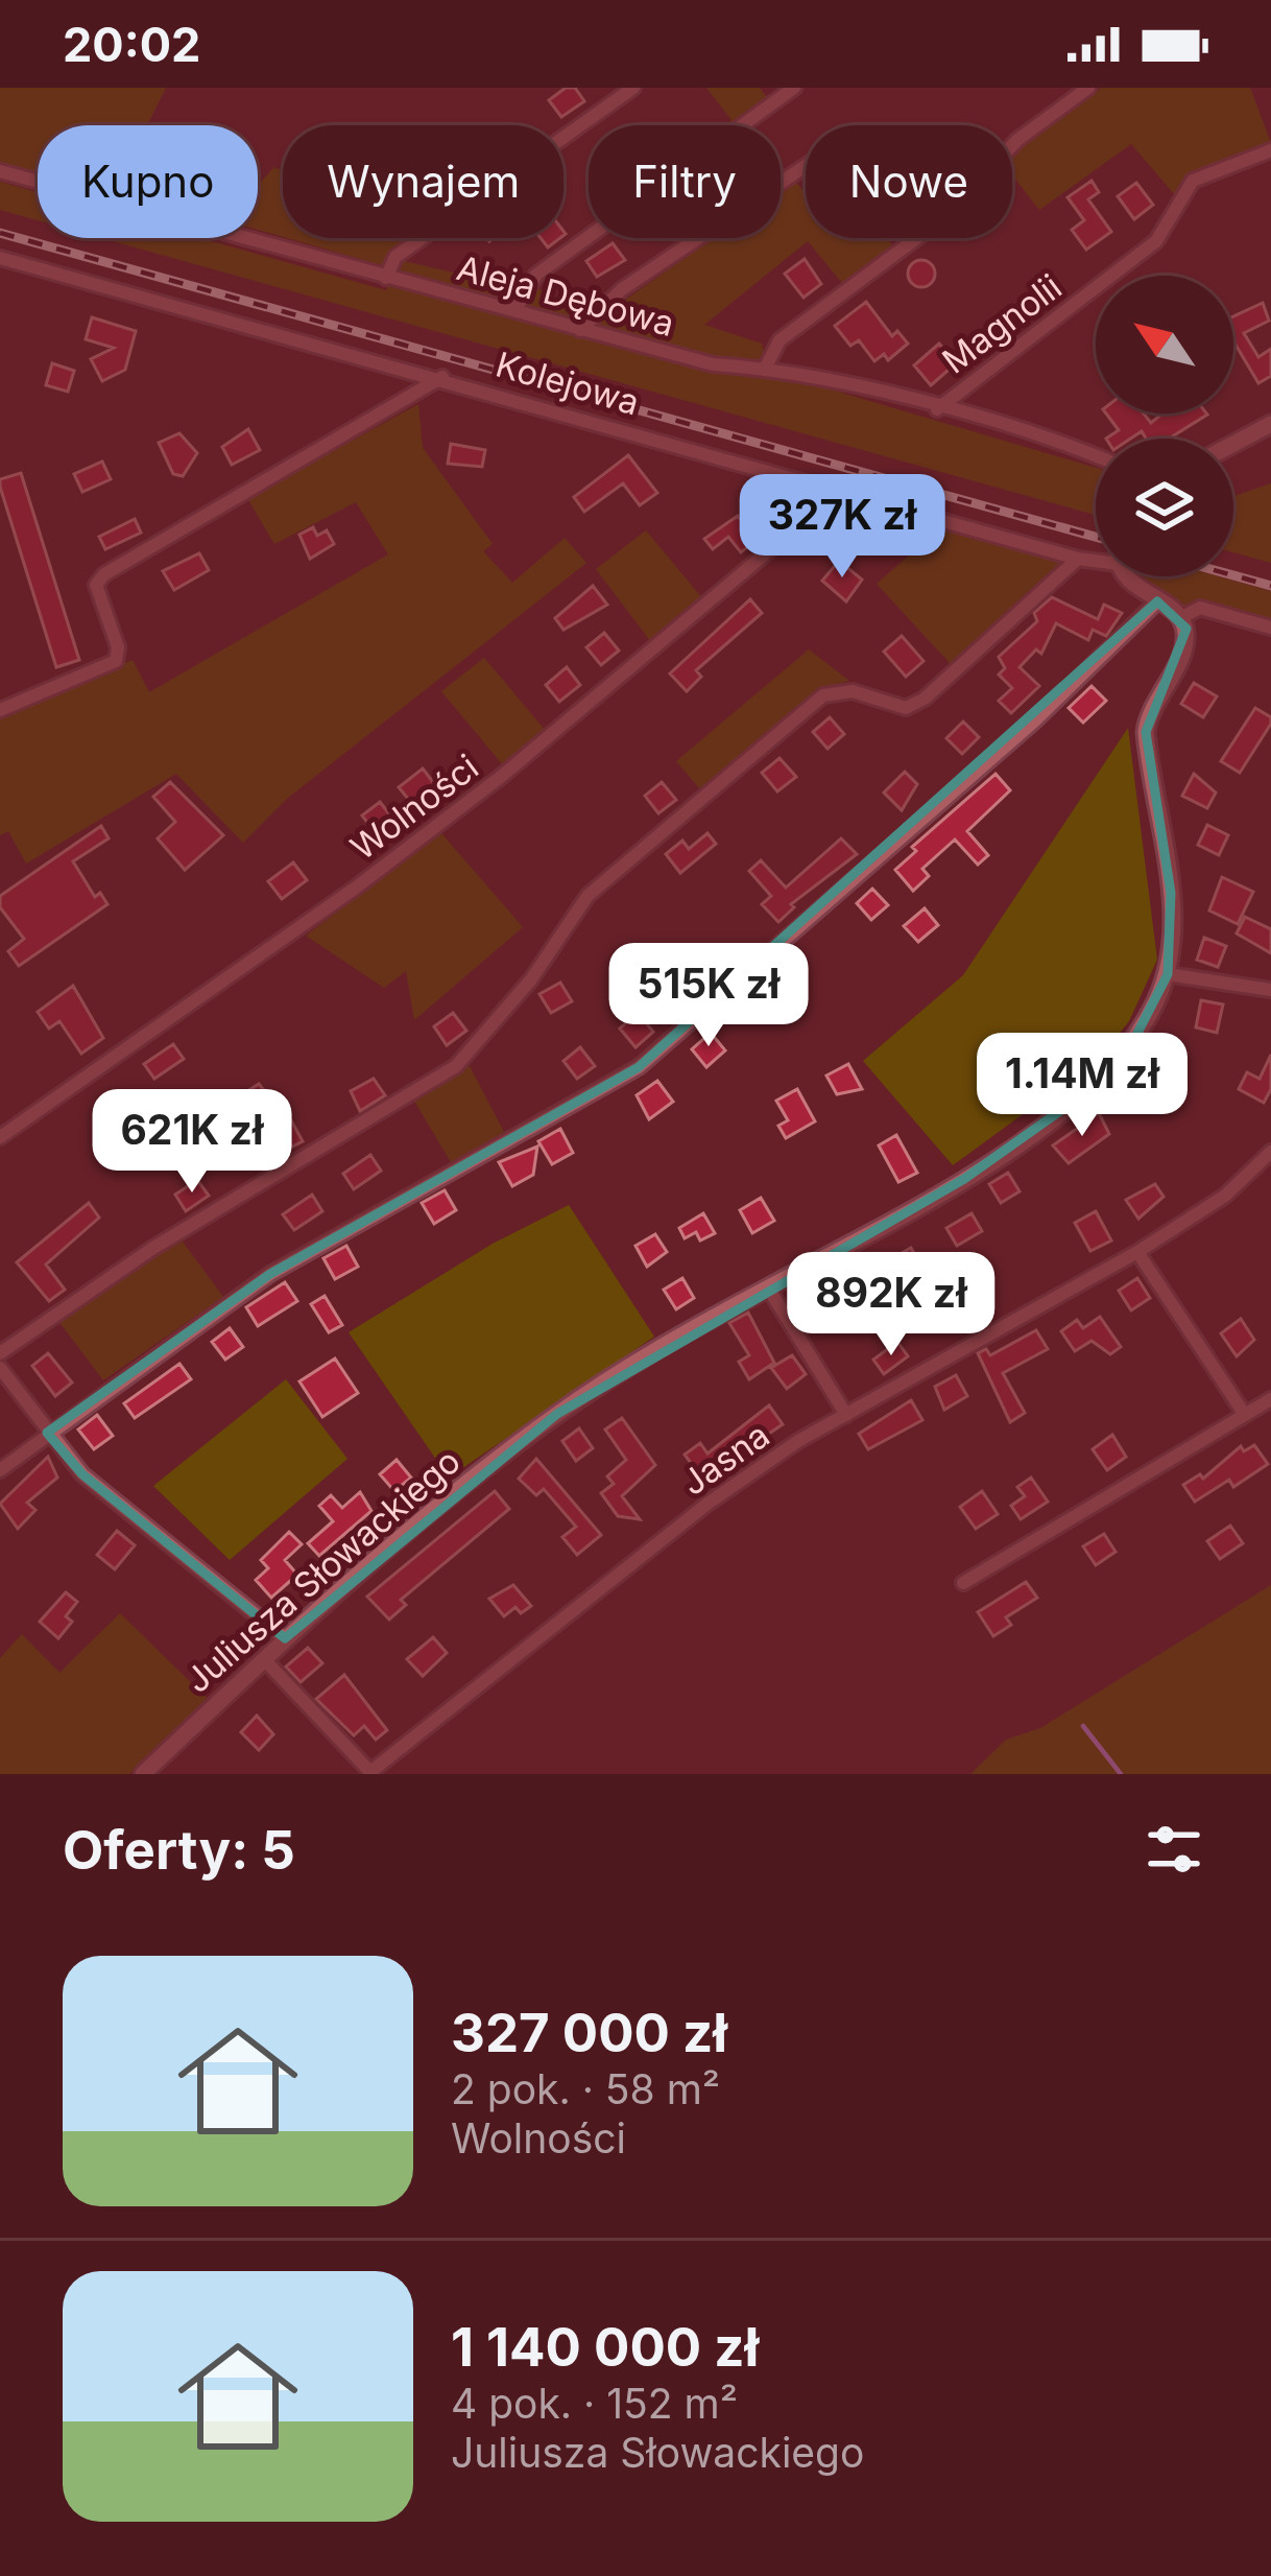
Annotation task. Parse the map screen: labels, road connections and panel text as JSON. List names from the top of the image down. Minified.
{"streets":{"street":["Aleja Dębowa","Magnolii","Kolejowa","Wolności","Jasna","Juliusza Słowackiego"]},"crossings":[["Aleja Dębowa","Magnolii"],["Kolejowa","Wolności"],["Jasna","Juliusza Słowackiego"]],"north":"top left","page":{"status":"20:02","chip":["Kupno","Wynajem","Filtry","Nowe"],"price":["327K zł","515K zł","1.14M zł","621K zł","892K zł"],"heading":"Oferty: 5","list":[{"name":"327 000 zł","note":"2 pok. · 58 m² · Wolności"},{"name":"1 140 000 zł","note":"4 pok. · 152 m² · Juliusza Słowackiego"}]}}
